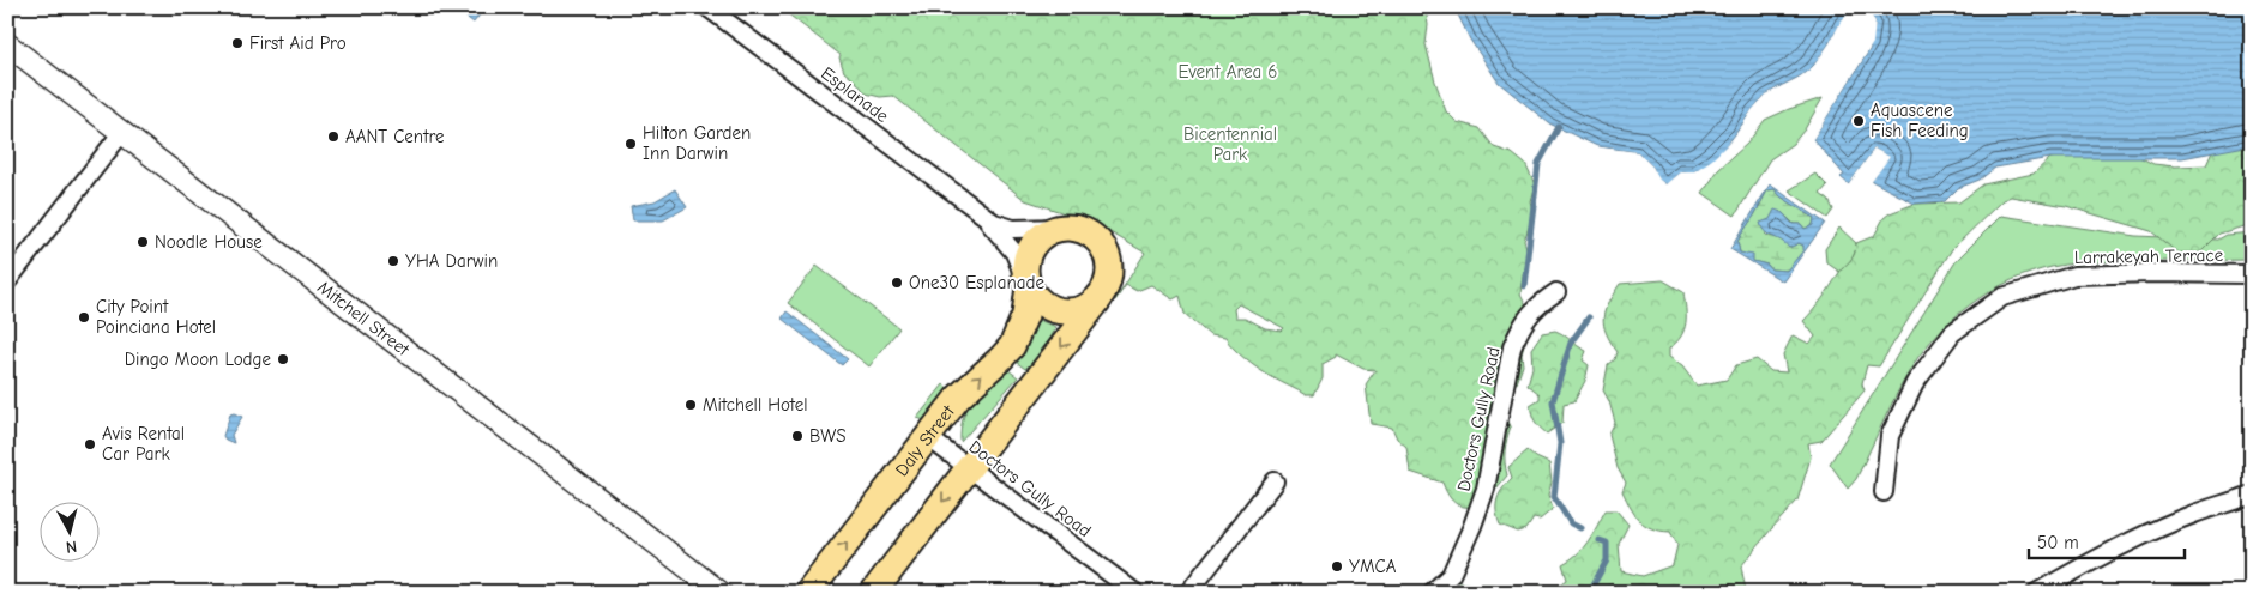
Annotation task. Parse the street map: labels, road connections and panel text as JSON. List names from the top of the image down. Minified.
{"streets":{"main road":["Daly Street"],"street":["Esplanade","Larrakeyah Terrace","Mitchell Street","Doctors Gully Road"]},"crossings":[["Esplanade","Daly Street"],["Doctors Gully Road","Daly Street"]],"parks":["Event Area 6","Bicentennial Park"],"places":["First Aid Pro","Aquascene Fish Feeding","AANT Centre","Hilton Garden Inn Darwin","Noodle House","YHA Darwin","One30 Esplanade","City Point Poinciana Hotel","Dingo Moon Lodge","Mitchell Hotel","BWS","Avis Rental Car Park","YMCA"],"scale_bar":"50 m","north":"bottom"}
